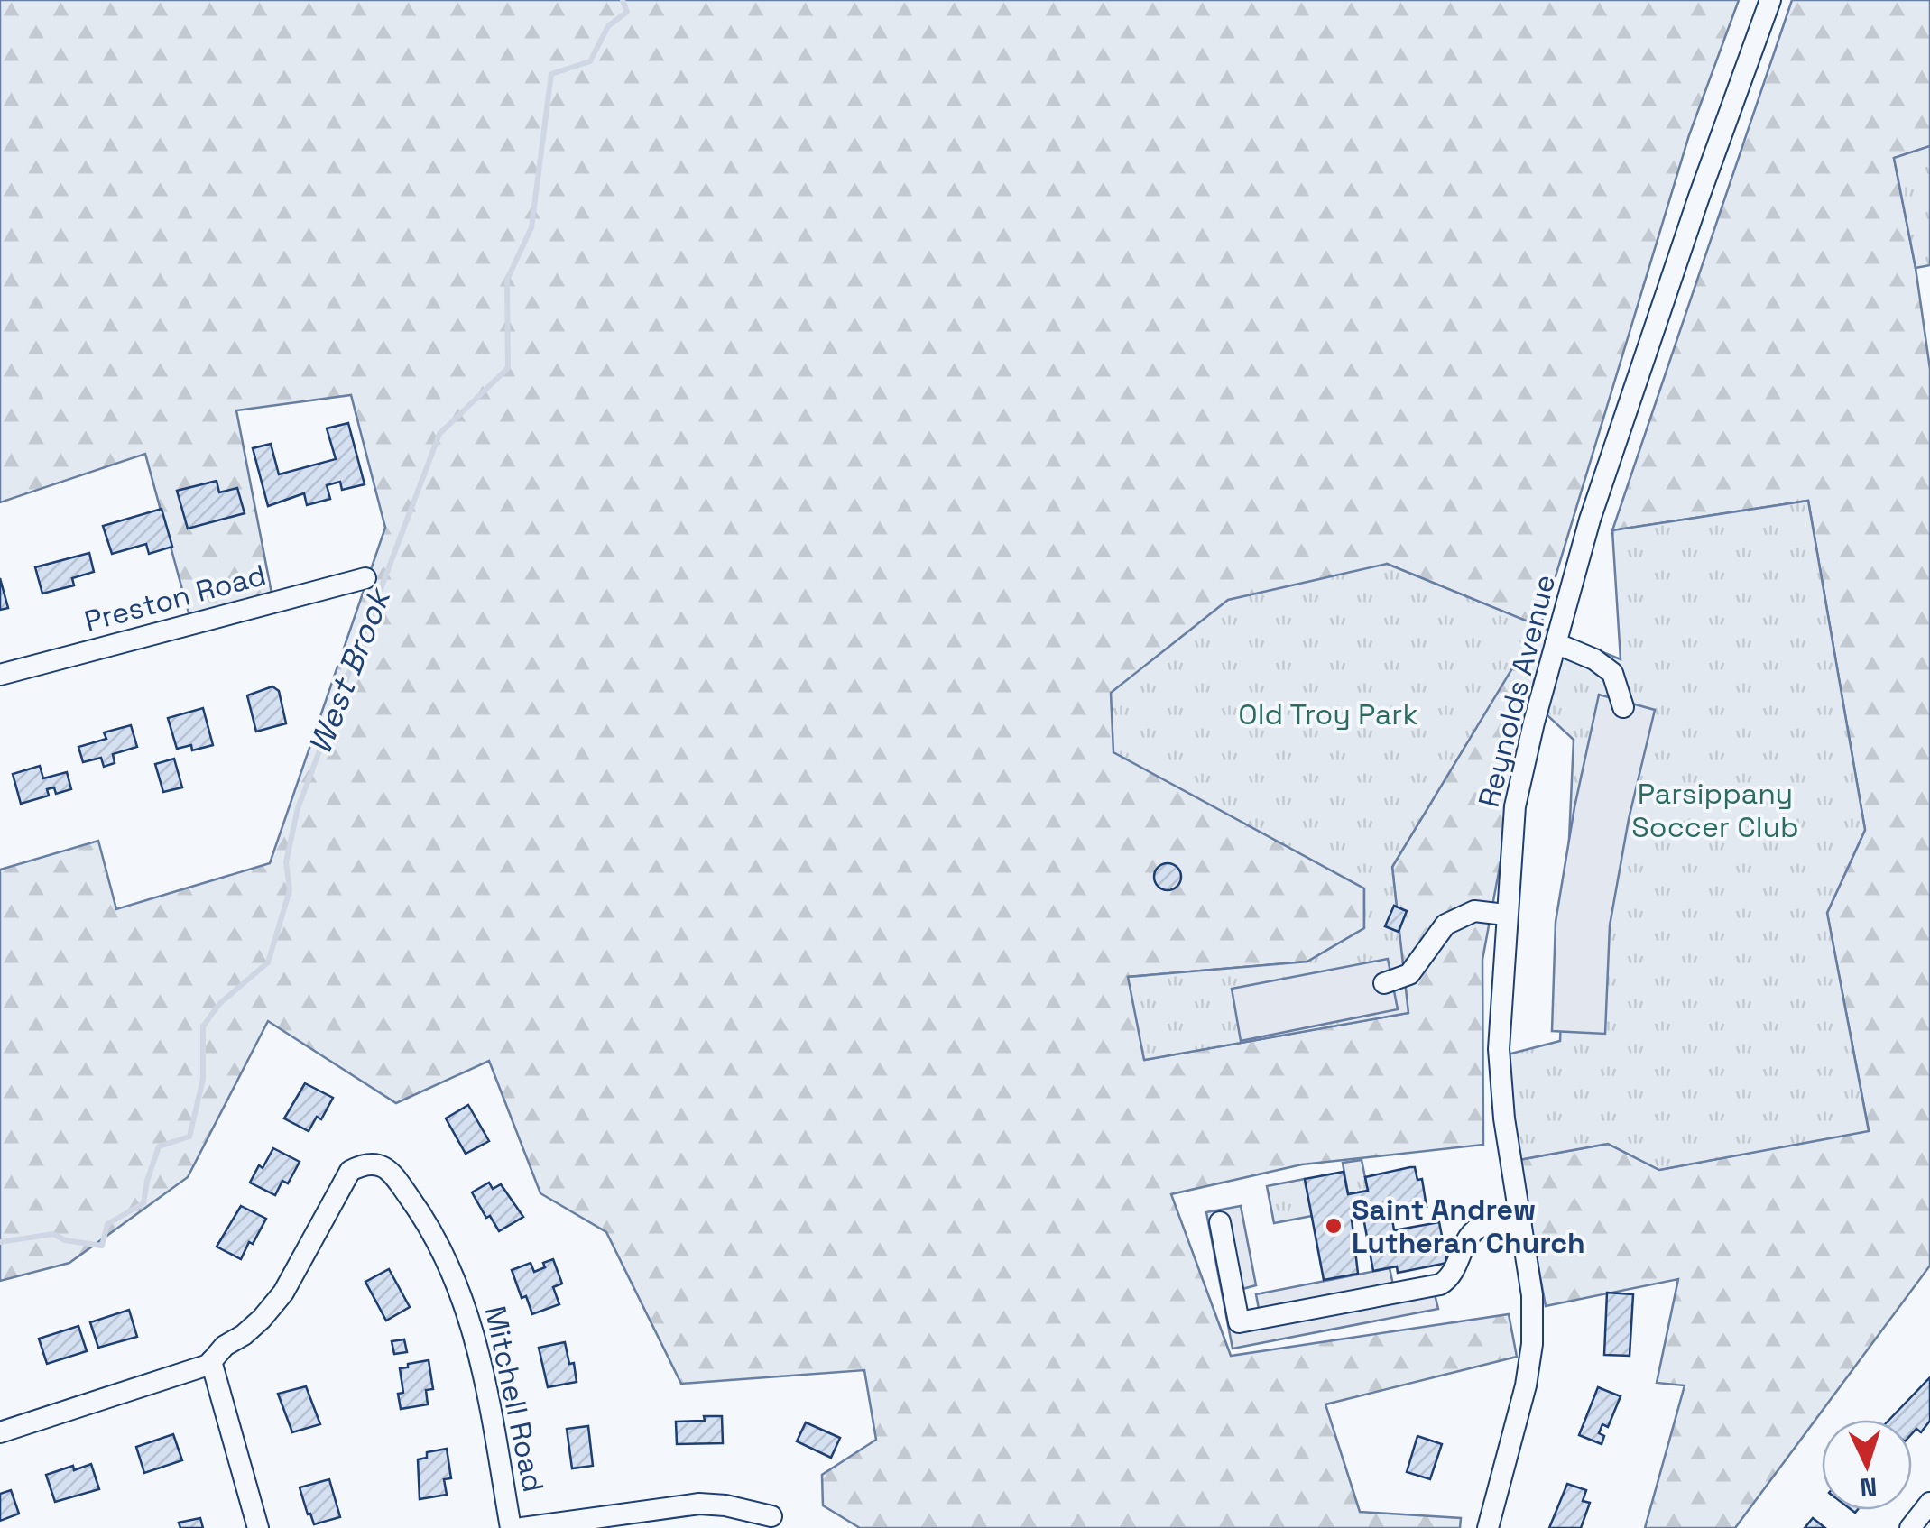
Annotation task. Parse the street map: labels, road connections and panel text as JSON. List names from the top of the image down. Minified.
{"streets":{"street":["Preston Road","Reynolds Avenue","Mitchell Road"]},"water":["West Brook"],"parks":["Old Troy Park","Parsippany Soccer Club"],"places":["Saint Andrew Lutheran Church"],"north":"bottom"}
